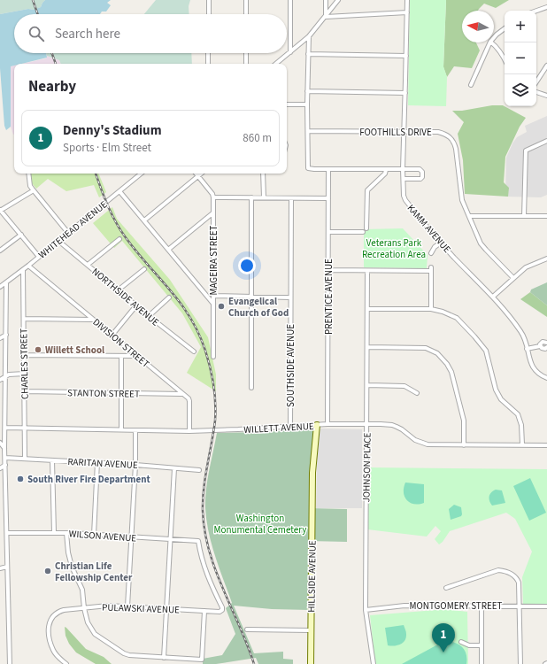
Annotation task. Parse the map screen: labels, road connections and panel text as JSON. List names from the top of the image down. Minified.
{"streets":{"street":["FOOTHILLS DRIVE","KAMM AVENUE","WHITEHEAD AVENUE","MAGEIRA STREET","NORTHSIDE AVENUE","PRENTICE AVENUE","DIVISION STREET","CHARLES STREET","SOUTHSIDE AVENUE","STANTON STREET","WILLETT AVENUE","RARITAN AVENUE","JOHNSON PLACE","WILSON AVENUE","HILLSIDE AVENUE","MONTGOMERY STREET","PULAWSKI AVENUE"]},"crossings":[["FOOTHILLS DRIVE","KAMM AVENUE"],["WHITEHEAD AVENUE","NORTHSIDE AVENUE"],["WHITEHEAD AVENUE","DIVISION STREET"],["WHITEHEAD AVENUE","CHARLES STREET"],["PRENTICE AVENUE","WILLETT AVENUE"],["DIVISION STREET","STANTON STREET"],["DIVISION STREET","WILLETT AVENUE"],["CHARLES STREET","STANTON STREET"],["CHARLES STREET","WILLETT AVENUE"],["CHARLES STREET","RARITAN AVENUE"],["SOUTHSIDE AVENUE","WILLETT AVENUE"],["WILLETT AVENUE","JOHNSON PLACE"],["WILLETT AVENUE","HILLSIDE AVENUE"],["JOHNSON PLACE","MONTGOMERY STREET"],["WILSON AVENUE","PULAWSKI AVENUE"]],"parks":["Veterans Park Recreation Area","Washington Monumental Cemetery"],"places":["Evangelical Church of God","Willett School","South River Fire Department","Christian Life Fellowship Center"],"north":"left","page":{"map_buttons":["+","−"],"search":"Search here","heading":"Nearby","list":[{"mark":"1","name":"Denny's Stadium","note":"Sports · Elm Street","value":"860 m"}],"pins":"1"}}
